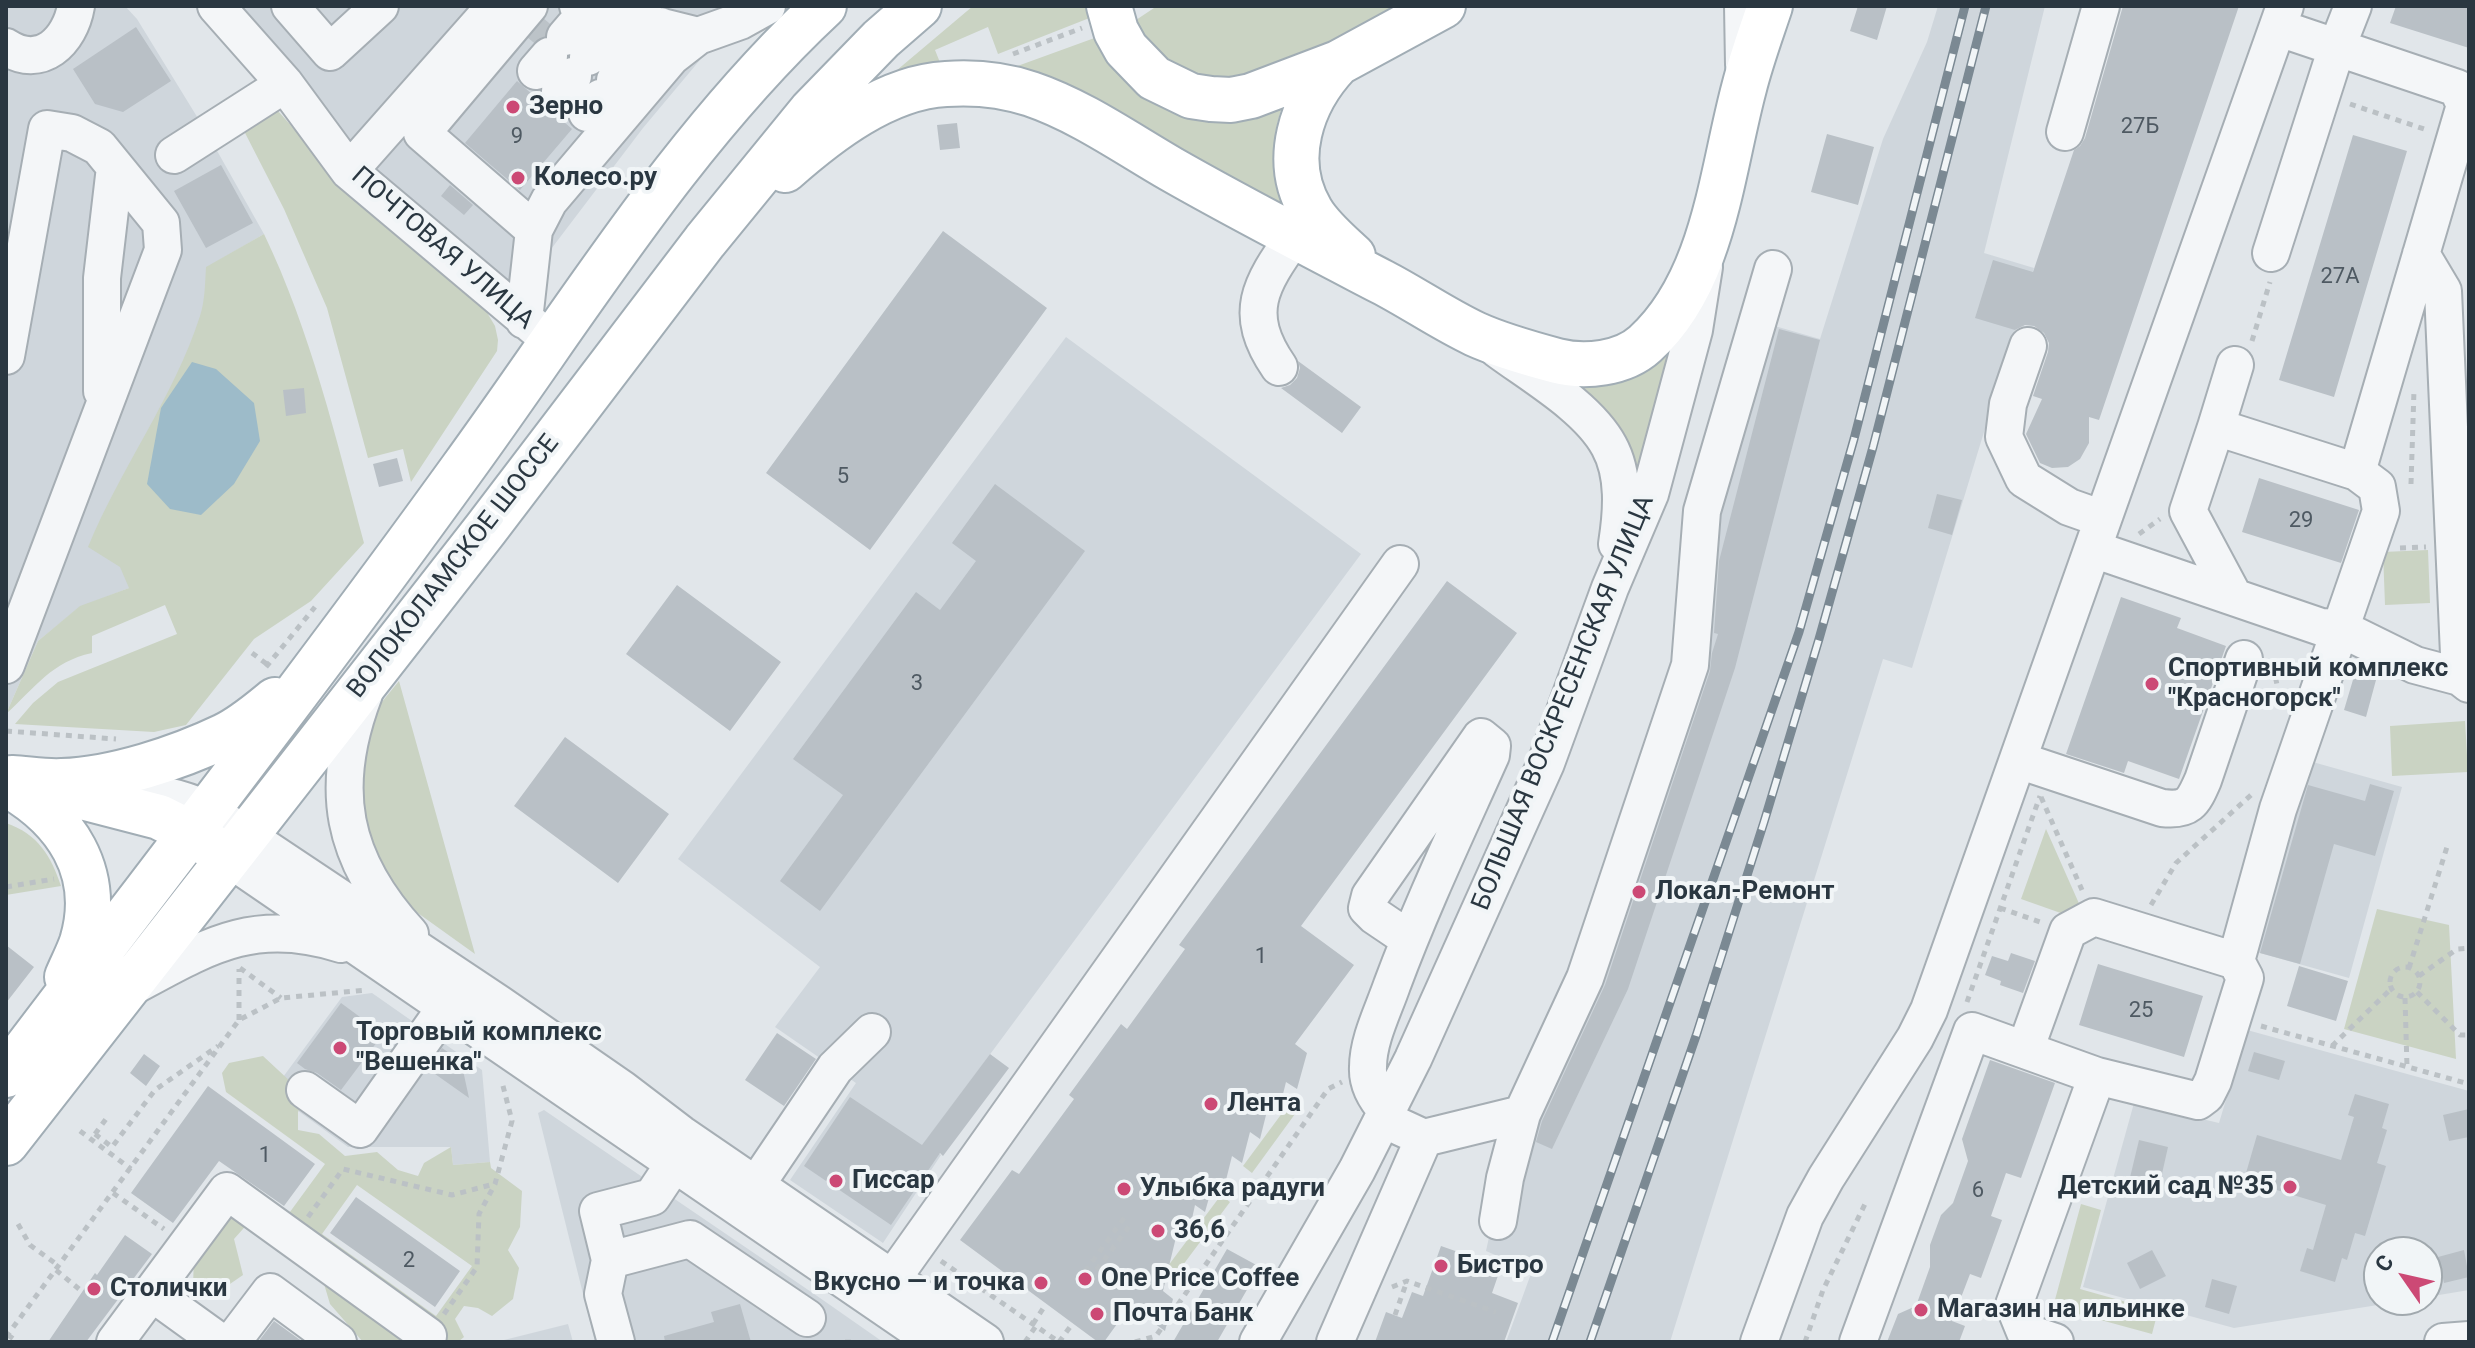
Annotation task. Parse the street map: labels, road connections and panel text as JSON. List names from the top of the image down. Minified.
{"streets":{"main road":["ВОЛОКОЛАМСКОЕ ШОССЕ","БОЛЬШАЯ ВОСКРЕСЕНСКАЯ УЛИЦА"],"street":["ПОЧТОВАЯ УЛИЦА"]},"crossings":[["ПОЧТОВАЯ УЛИЦА","ВОЛОКОЛАМСКОЕ ШОССЕ"]],"places":["Зерно","Колесо.ру","Спортивный комплекс \"Красногорск\"","Локал-Ремонт","Торговый комплекс \"Вешенка\"","Лента","Гиссар","Детский сад №35","Улыбка радуги","36,6","Бистро","One Price Coffee","Вкусно — и точка","Столички","Магазин на ильинке","Почта Банк"],"house_numbers":["27Б","9","27А","5","29","3","1","25","1","6","2"],"north":"top left"}
